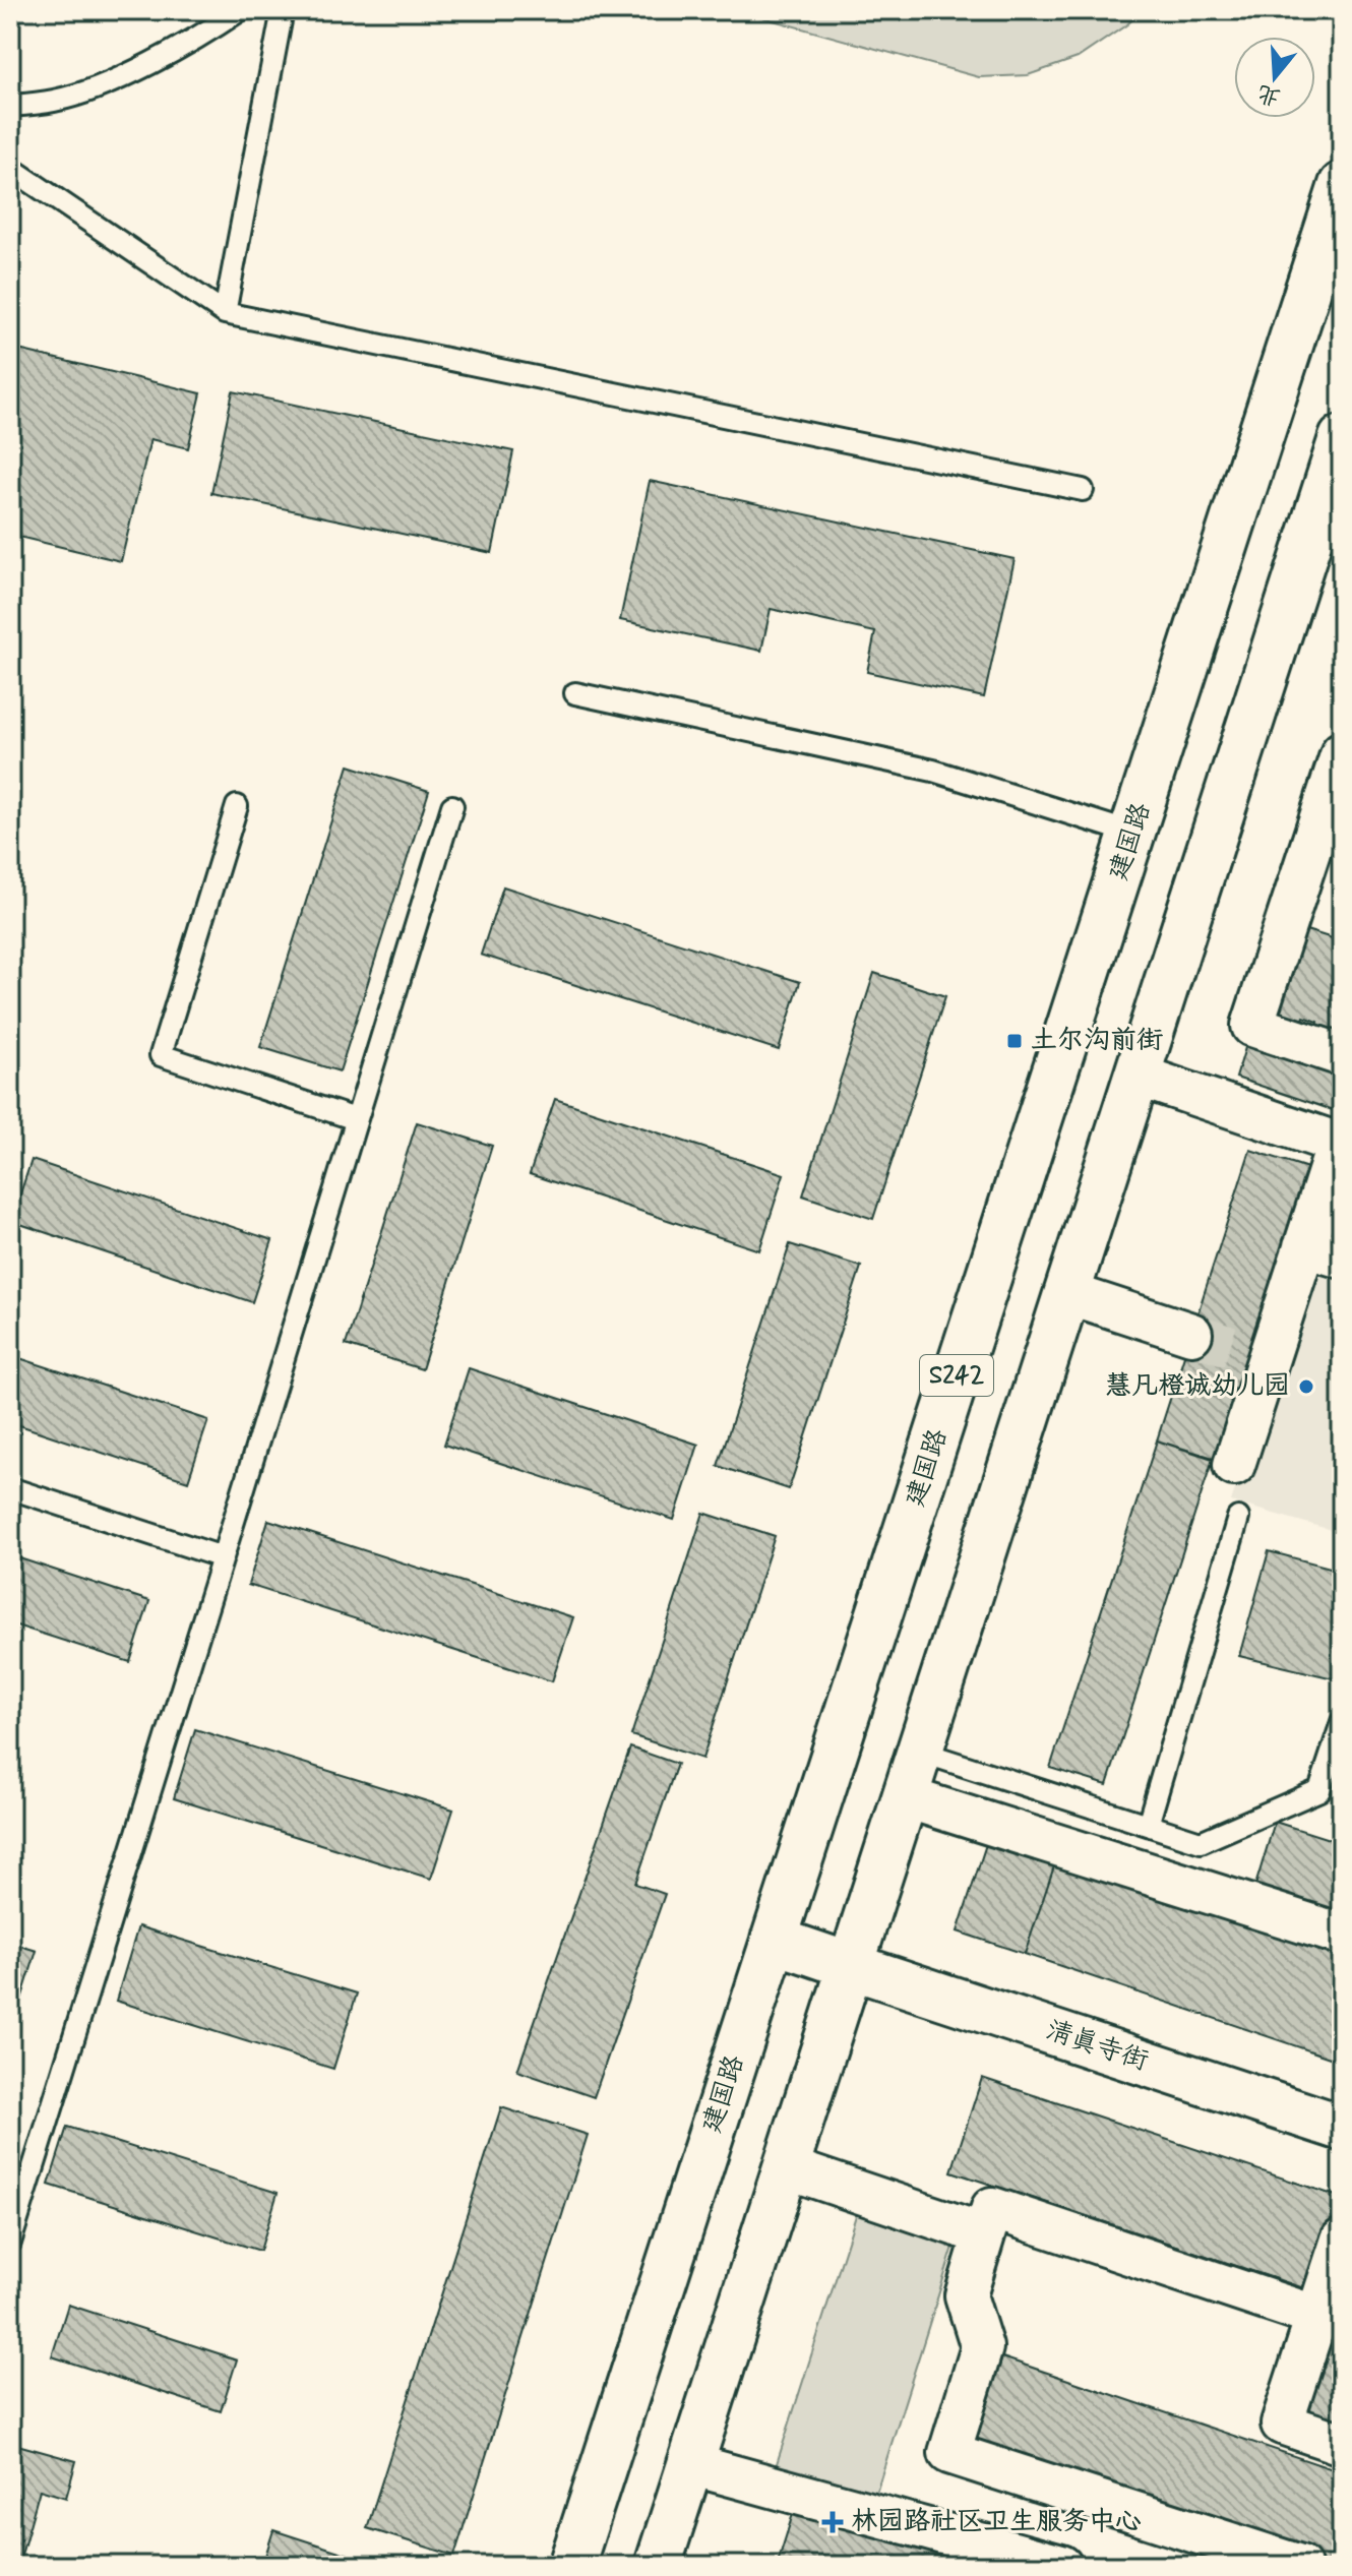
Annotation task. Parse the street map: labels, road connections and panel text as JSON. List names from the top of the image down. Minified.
{"streets":{"main road":["建国路","S242","清真寺街"]},"crossings":[["建国路","清真寺街"],["S242","清真寺街"]],"places":{"transit":["土尔沟前街"],"other":["慧凡橙诚幼儿园"],"health":["林园路社区卫生服务中心"]},"north":"bottom"}
